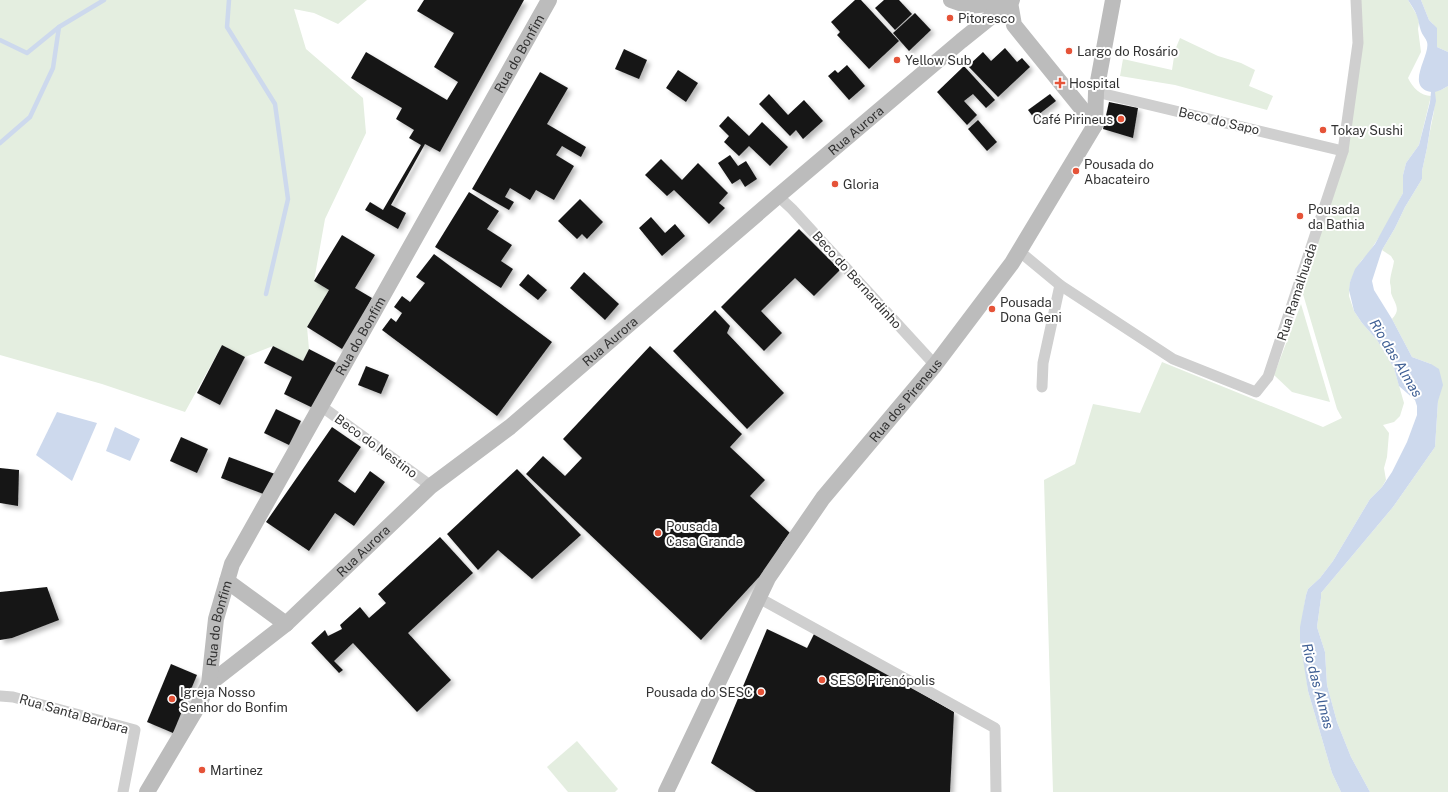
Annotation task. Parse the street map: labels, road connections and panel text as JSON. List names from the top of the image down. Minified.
{"streets":{"main road":["Rua do Bonfim","Rua Aurora","Rua dos Pireneus"],"street":["Beco do Sapo","Beco do Bernardinho","Rua Ramalhuada","Beco do Nestino","Rua Santa Barbara"]},"crossings":[["Rua do Bonfim","Rua Aurora"],["Rua do Bonfim","Beco do Nestino"],["Beco do Sapo","Rua Ramalhuada"],["Beco do Sapo","Rua dos Pireneus"],["Rua Aurora","Beco do Bernardinho"],["Rua Aurora","Beco do Nestino"],["Beco do Bernardinho","Rua dos Pireneus"]],"water":["Rio das Almas"],"places":{"other":["Pitoresco","Largo do Rosário","Yellow Sub","Café Pirineus","Tokay Sushi","Pousada do Abacateiro","Gloria","Pousada da Bathia","Pousada Dona Geni","Pousada Casa Grande","SESC Pirenópolis","Pousada do SESC","Igreja Nosso Senhor do Bonfim","Martinez"],"health":["Hospital"]}}
